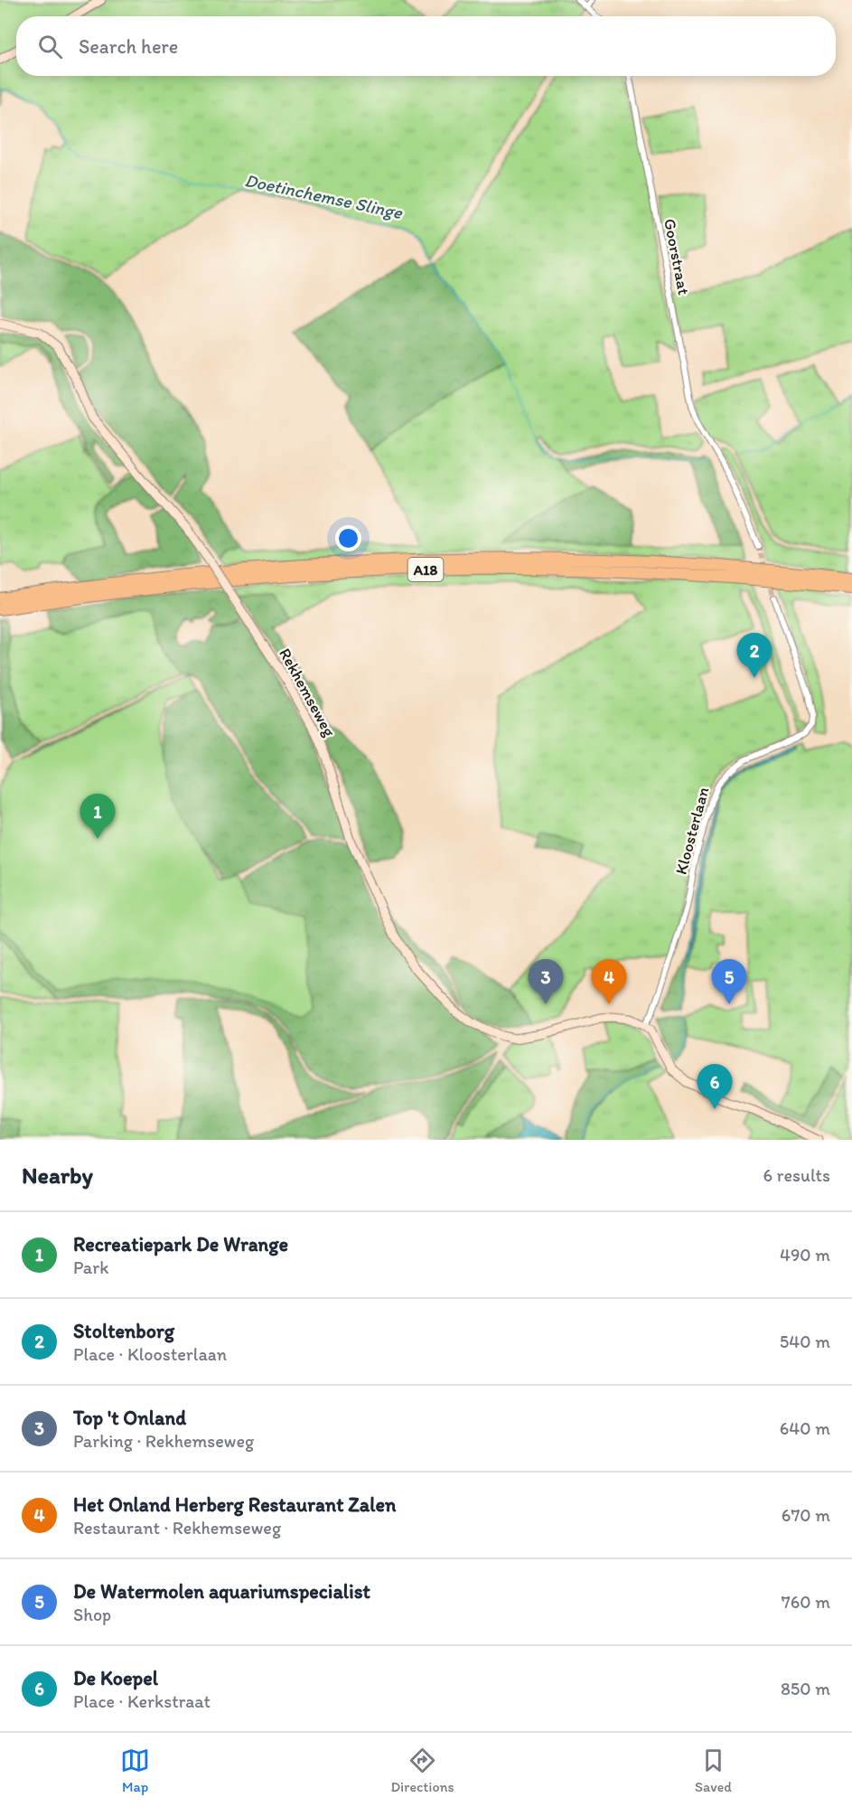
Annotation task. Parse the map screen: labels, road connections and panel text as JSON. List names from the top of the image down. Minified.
{"streets":{"highway":["A18"],"street":["Goorstraat","Rekhemseweg","Kloosterlaan"]},"crossings":[["Rekhemseweg","Kloosterlaan"]],"water":["Doetinchemse Slinge"],"page":{"search":"Search here","pins":["2","1","3","4","5","6"],"heading":["Nearby","6 results"],"list":[{"mark":"1","name":"Recreatiepark De Wrange","note":"Park","value":"490 m"},{"mark":"2","name":"Stoltenborg","note":"Place · Kloosterlaan","value":"540 m"},{"mark":"3","name":"Top 't Onland","note":"Parking · Rekhemseweg","value":"640 m"},{"mark":"4","name":"Het Onland Herberg Restaurant Zalen","note":"Restaurant · Rekhemseweg","value":"670 m"},{"mark":"5","name":"De Watermolen aquariumspecialist","note":"Shop","value":"760 m"},{"mark":"6","name":"De Koepel","note":"Place · Kerkstraat","value":"850 m"}],"nav":["Map","Directions","Saved"]}}
